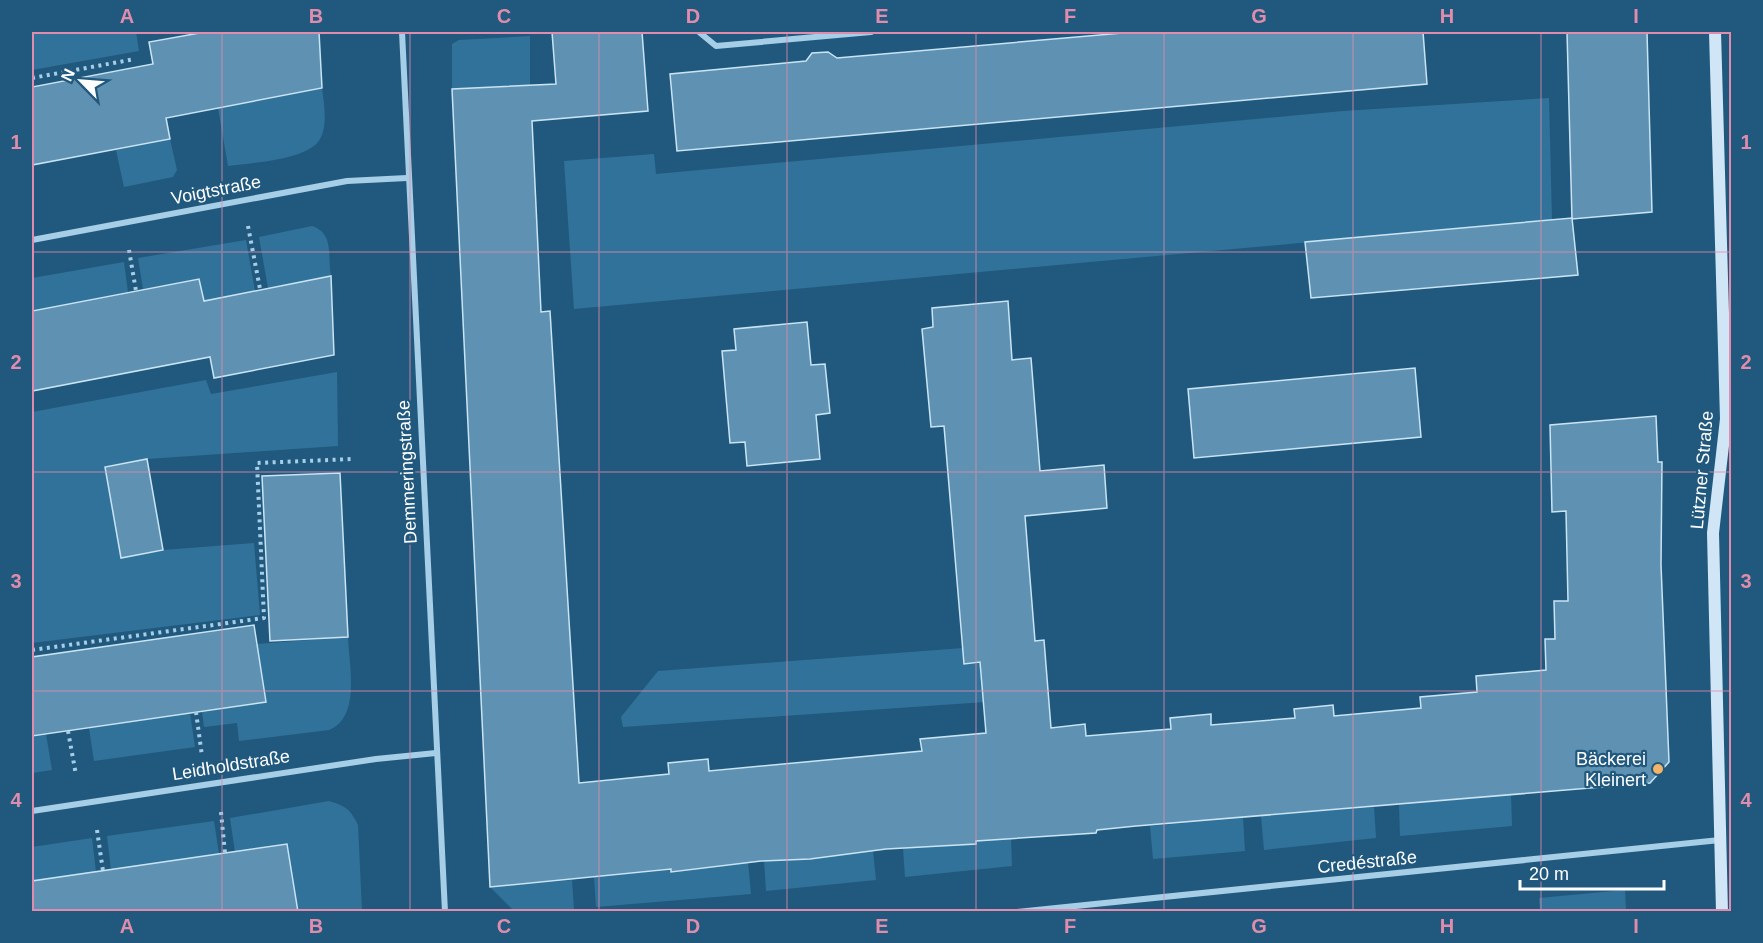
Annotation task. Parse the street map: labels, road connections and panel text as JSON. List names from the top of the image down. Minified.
{"streets":{"main road":["Lützner Straße"],"street":["Voigtstraße","Demmeringstraße","Leidholdstraße","Credéstraße"]},"crossings":[["Voigtstraße","Demmeringstraße"],["Lützner Straße","Credéstraße"],["Demmeringstraße","Leidholdstraße"]],"places":["Bäckerei Kleinert"],"scale_bar":"20 m","north":"top left","grid":{"columns":["A","B","C","D","E","F","G","H","I"],"rows":["1","2","3","4"]}}
